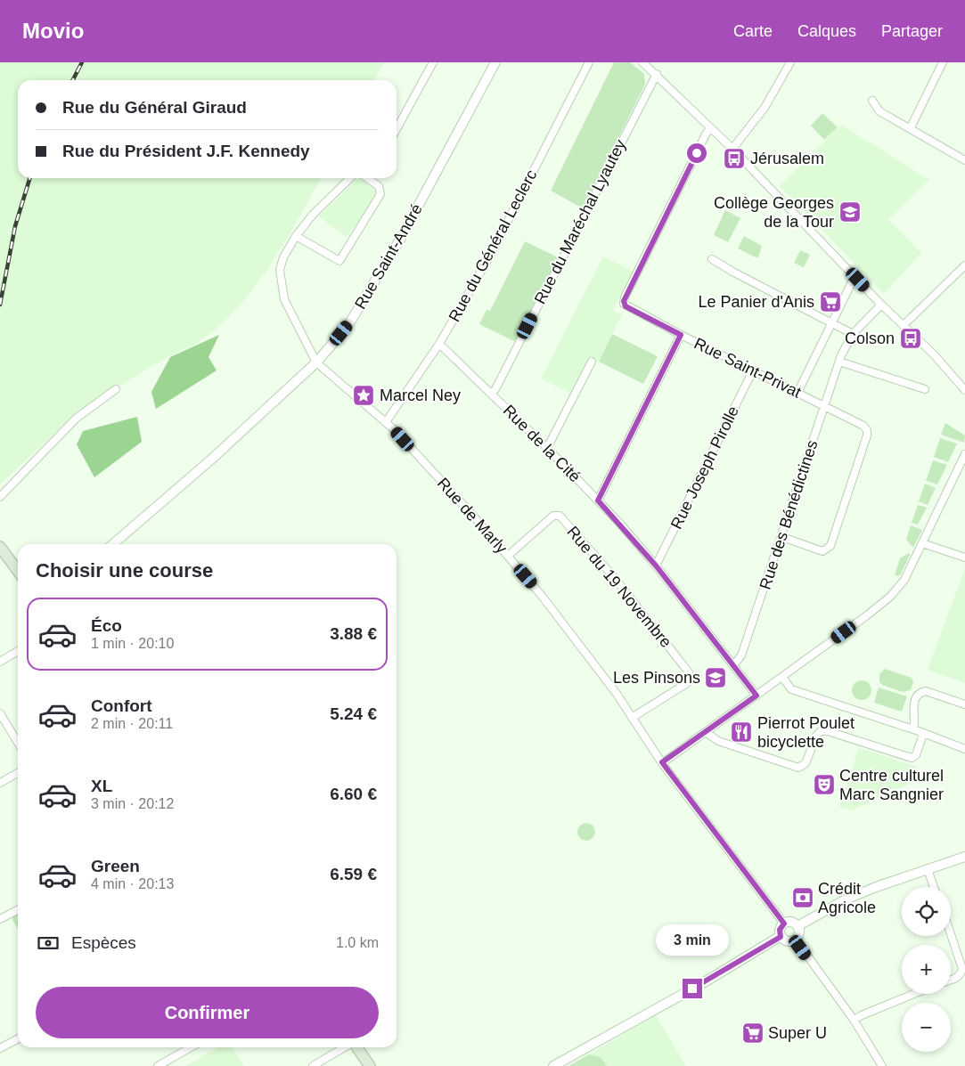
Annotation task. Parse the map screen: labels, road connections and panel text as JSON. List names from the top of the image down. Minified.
{"streets":{"street":["Rue du Maréchal Lyautey","Rue du Général Leclerc","Rue Saint-André","Rue Saint-Privat","Rue de la Cité","Rue Joseph Pirolle","Rue des Bénédictines","Rue de Marly","Rue du 19 Novembre"]},"crossings":[["Rue du Maréchal Lyautey","Rue de la Cité"],["Rue du Général Leclerc","Rue de la Cité"],["Rue du Général Leclerc","Rue de Marly"],["Rue Saint-André","Rue de Marly"],["Rue Saint-Privat","Rue Joseph Pirolle"],["Rue Saint-Privat","Rue des Bénédictines"],["Rue de la Cité","Rue Joseph Pirolle"],["Rue de la Cité","Rue des Bénédictines"],["Rue de Marly","Rue du 19 Novembre"]],"places":{"bus stop":["Jérusalem","Colson"],"school or university":["Collège Georges de la Tour","Les Pinsons"],"supermarket":["Le Panier d'Anis","Super U"],"place":["Marcel Ney"],"restaurant":["Pierrot Poulet bicyclette"],"theatre":["Centre culturel Marc Sangnier"],"bank":["Crédit Agricole"]},"page":{"header":"Movio","nav":["Carte","Calques","Partager"],"banner":["Rue du Général Giraud","Rue du Président J.F. Kennedy"],"heading":"Choisir une course","list":[{"name":"Éco","note":"1 min · 20:10","value":"3.88 €"},{"name":"Confort","note":"2 min · 20:11","value":"5.24 €"},{"name":"XL","note":"3 min · 20:12","value":"6.60 €"},{"name":"Green","note":"4 min · 20:13","value":"6.59 €"}],"map_buttons":["+","−"],"pay":["Espèces","1.0 km"],"bubble":"3 min","buttons":"Confirmer"}}
